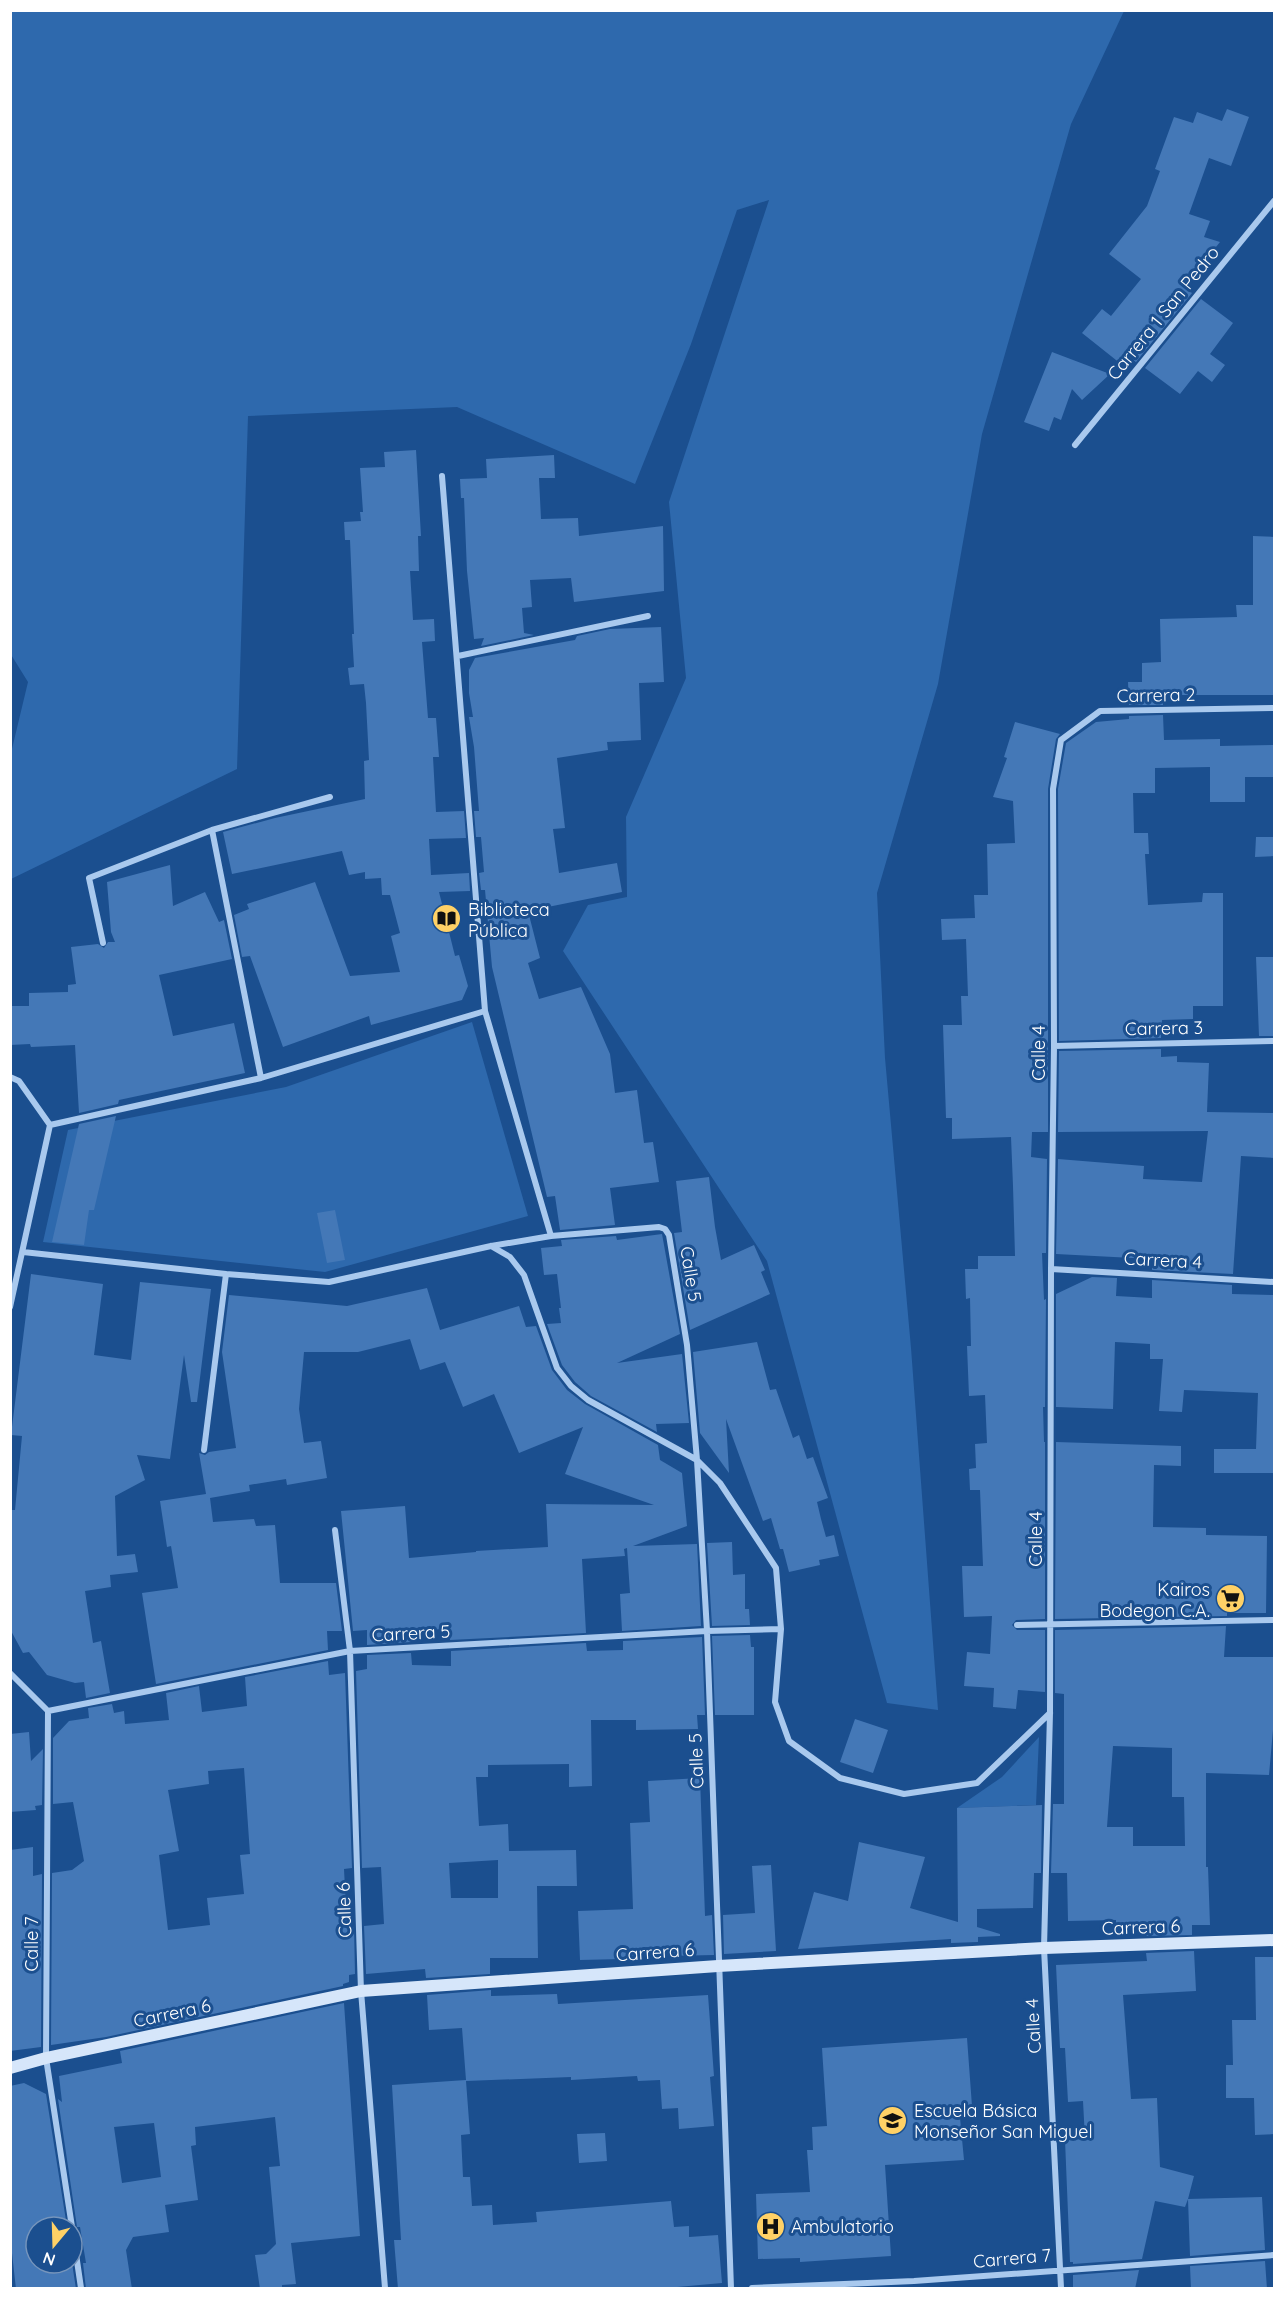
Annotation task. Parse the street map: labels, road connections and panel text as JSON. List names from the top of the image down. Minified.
{"streets":{"main road":["Carrera 6"],"street":["Carrera 1 San Pedro","Carrera 2","Carrera 3","Calle 4","Carrera 4","Calle 5","Carrera 5","Calle 6","Calle 7","Carrera 7"]},"crossings":[["Carrera 2","Calle 4"],["Carrera 3","Calle 4"],["Calle 4","Carrera 4"],["Calle 4","Carrera 6"],["Calle 4","Carrera 7"],["Calle 5","Carrera 5"],["Calle 5","Carrera 6"],["Carrera 5","Calle 6"],["Carrera 5","Calle 7"],["Calle 6","Carrera 6"],["Carrera 6","Calle 7"]],"places":{"library":["Biblioteca Pública"],"supermarket":["Kairos Bodegon C.A."],"school or university":["Escuela Básica Monseñor San Miguel"],"hospital":["Ambulatorio"]},"north":"bottom"}
